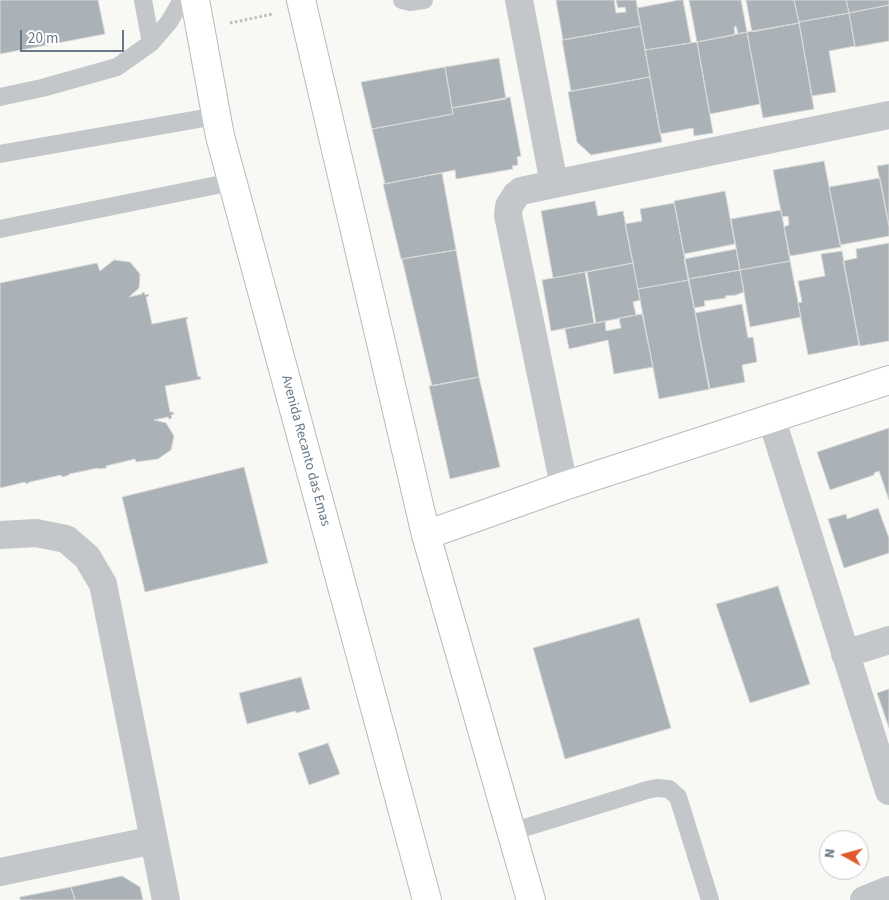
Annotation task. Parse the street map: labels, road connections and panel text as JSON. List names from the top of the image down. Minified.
{"streets":{"main road":["Avenida Recanto das Emas"]},"scale_bar":"20 m","north":"left"}
